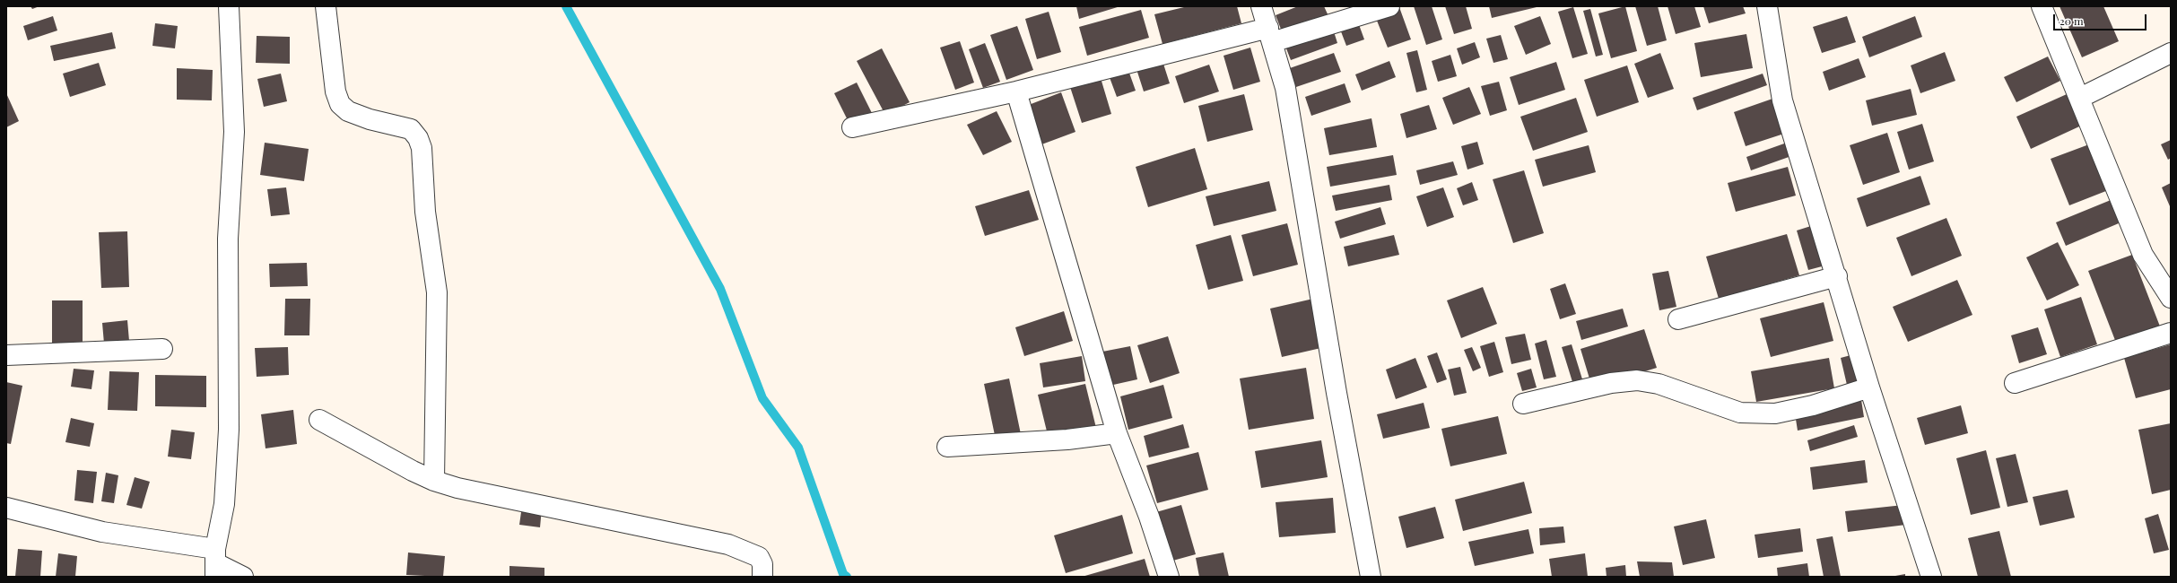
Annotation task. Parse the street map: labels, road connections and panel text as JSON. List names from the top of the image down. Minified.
{"scale_bar":"20 m"}
